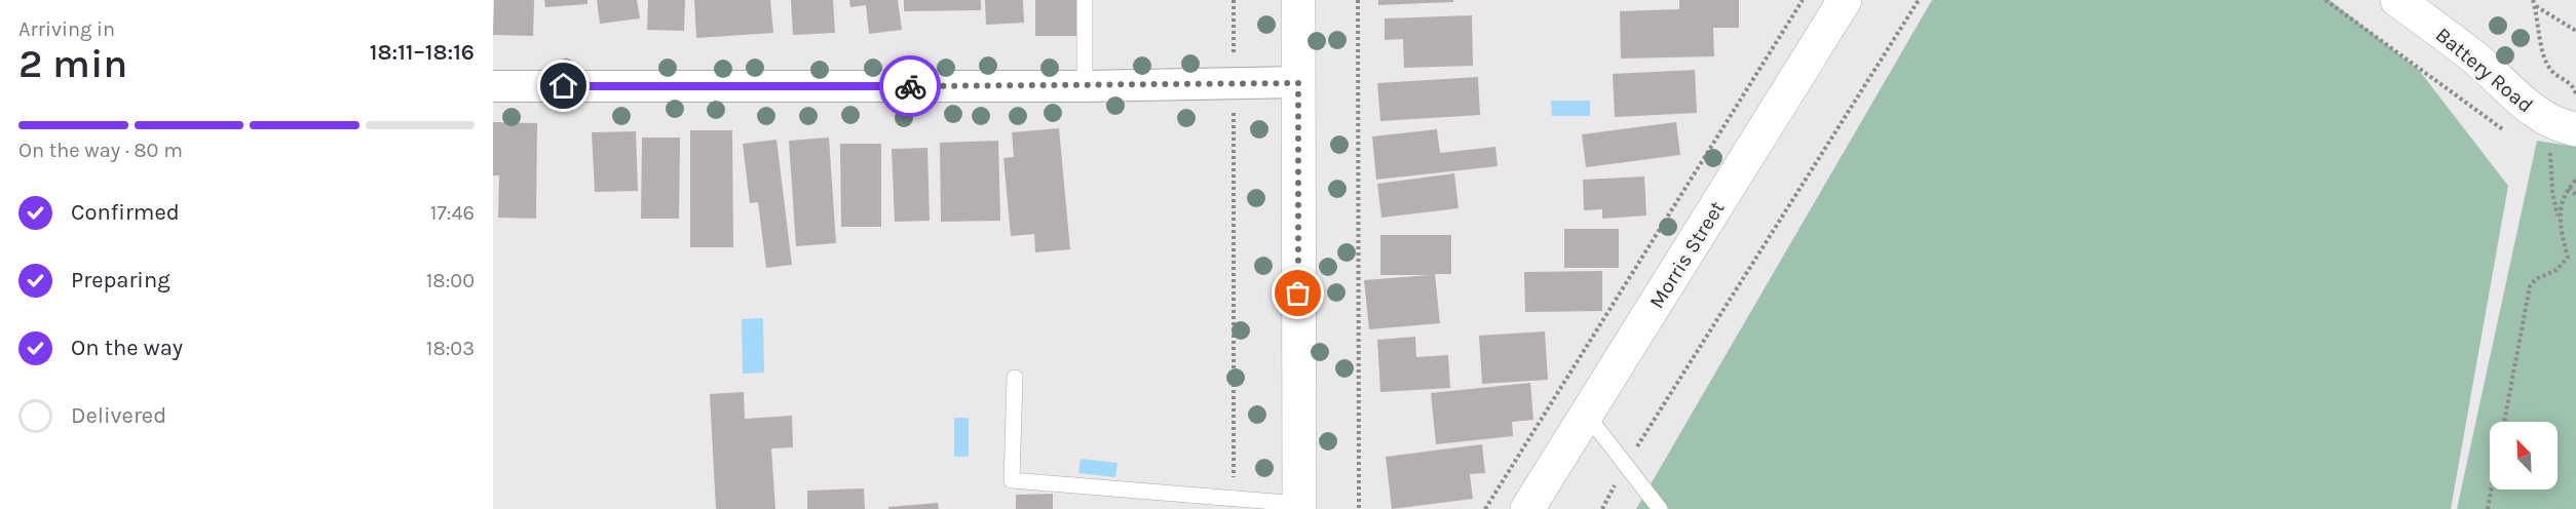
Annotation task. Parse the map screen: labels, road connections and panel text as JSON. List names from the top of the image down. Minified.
{"streets":{"street":["Battery Road","Morris Street"]},"north":"top left","page":{"heading":["2 min","Arriving in","18:11–18:16"],"bar":"On the way · 80 m","list":[["Confirmed","17:46"],["Preparing","18:00"],["On the way","18:03"],"Delivered"]}}
